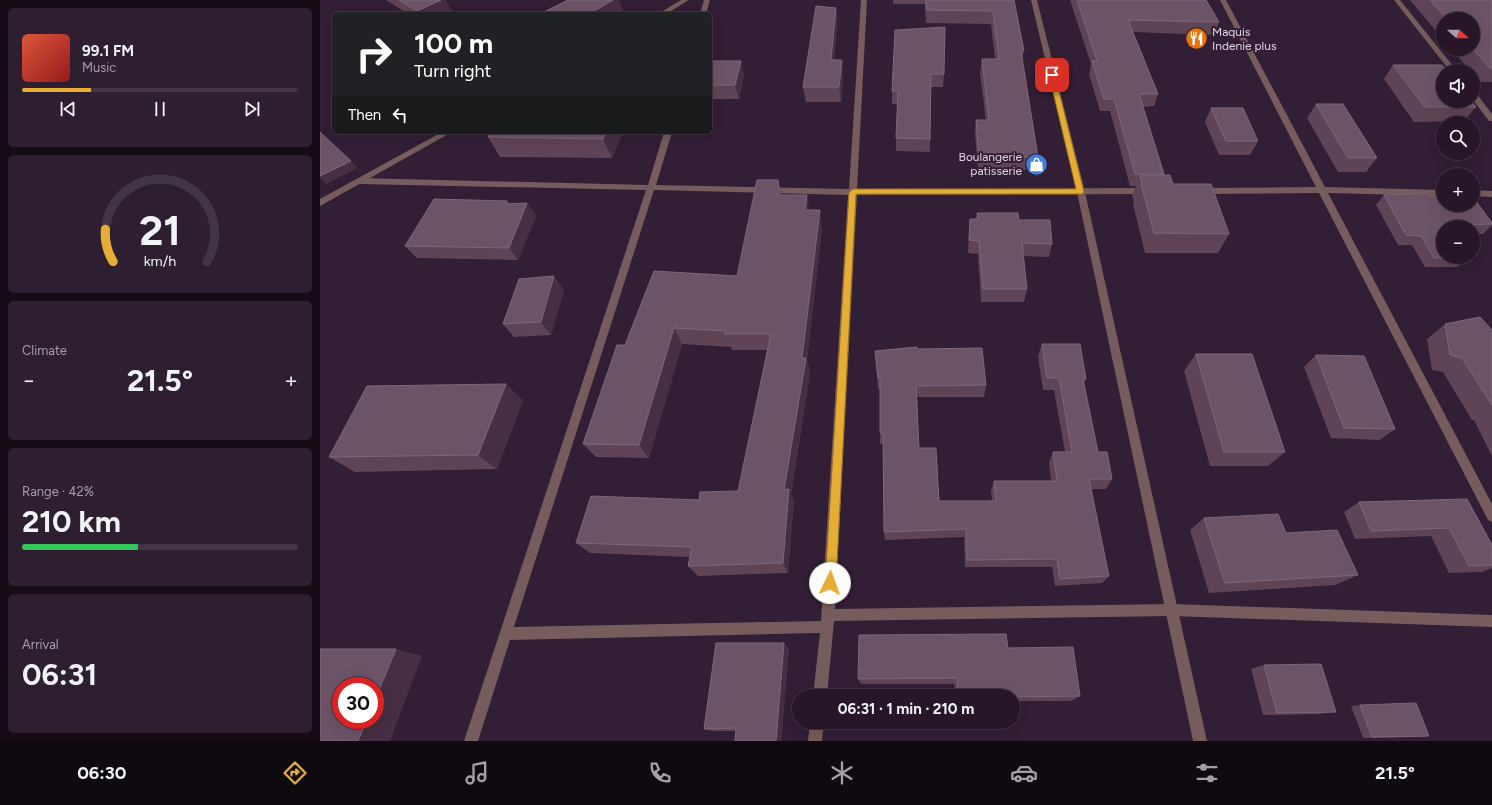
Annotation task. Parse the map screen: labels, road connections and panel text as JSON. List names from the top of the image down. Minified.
{"places":{"restaurant":["Maquis Indenie plus"],"shop":["Boulangerie patisserie"]},"north":"right","page":{"map_buttons":["+","−"],"turn":["100 m","Turn right"],"song":["99.1 FM","Music"],"then":"Then","tile":["Climate",["Range · 42%","210 km"],["Arrival","06:31"]],"heat":["−","21.5°","+"],"limit":"30","trip":"06:31 · 1 min · 210 m","tabs":["06:30","21.5°"],"gauge":["21","km/h"]}}
